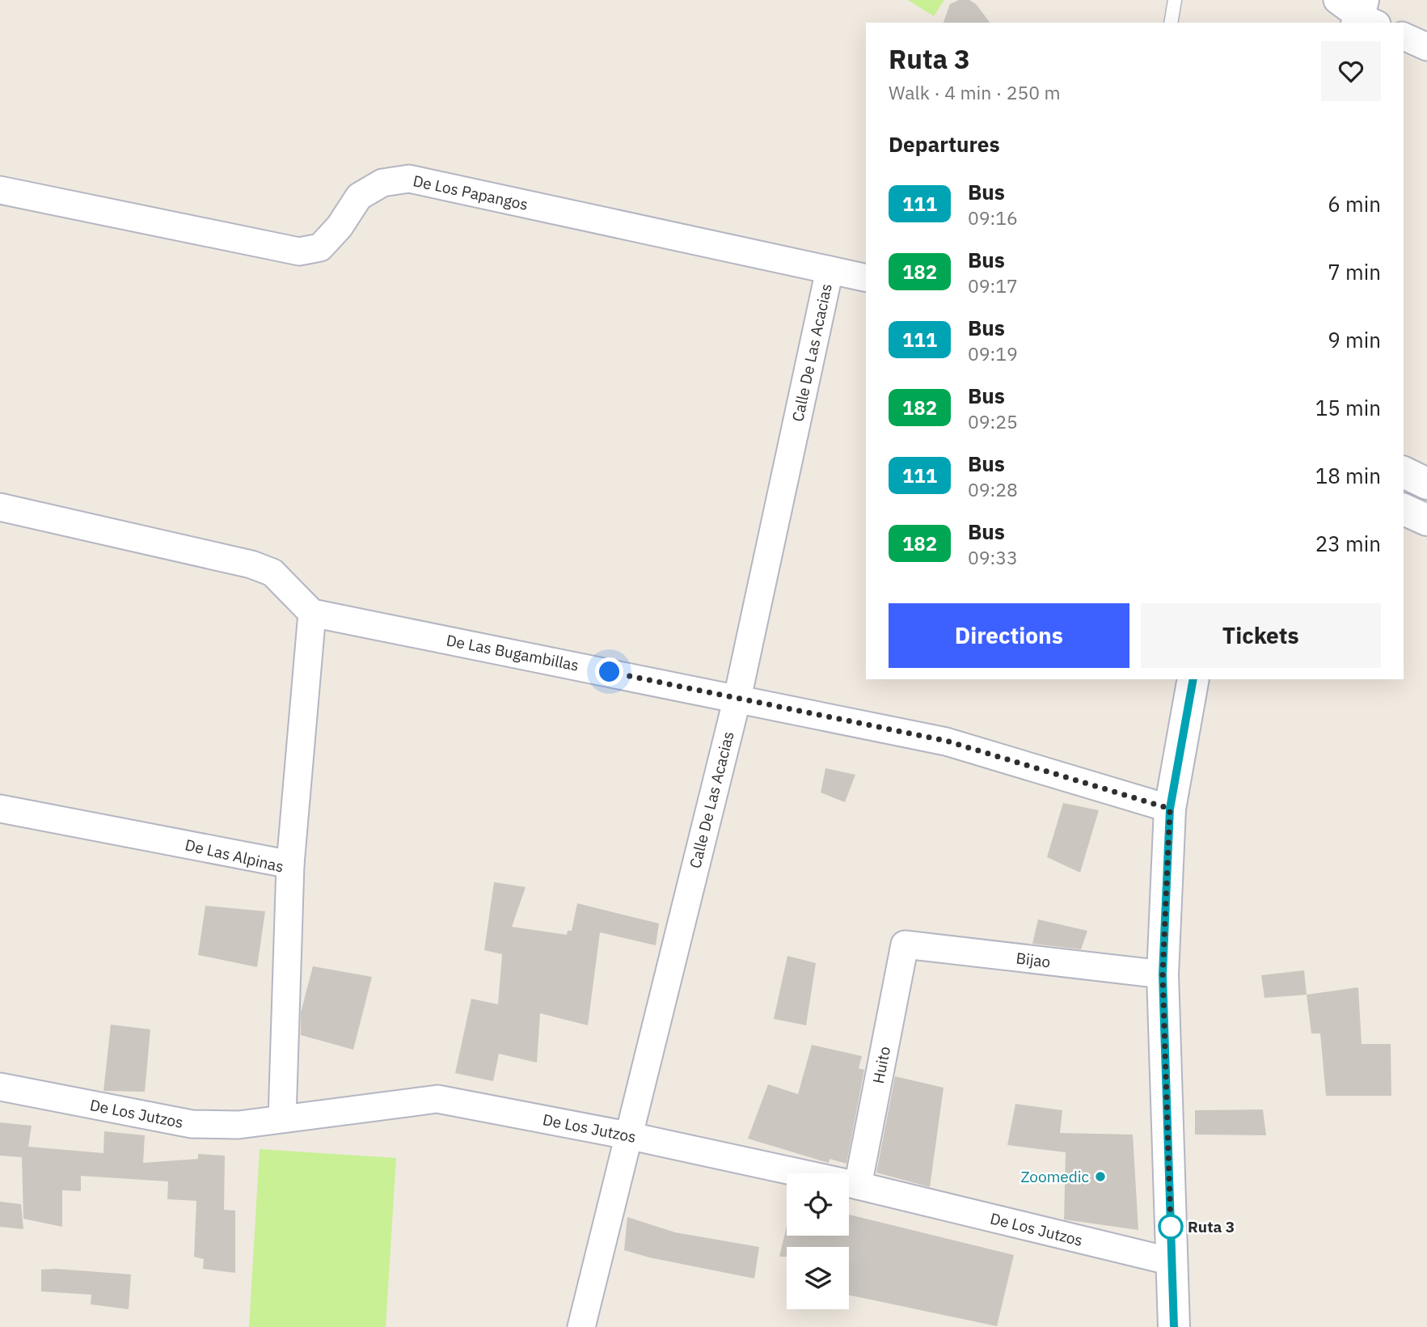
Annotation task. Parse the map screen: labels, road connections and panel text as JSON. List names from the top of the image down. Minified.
{"streets":{"street":["De Los Papangos","Calle De Las Acacias","De Las Bugambillas","De Las Alpinas","Bijao","Huito","De Los Jutzos"]},"crossings":[["De Los Papangos","Calle De Las Acacias"],["Calle De Las Acacias","De Las Bugambillas"],["Calle De Las Acacias","De Los Jutzos"],["De Las Alpinas","De Los Jutzos"],["Bijao","Huito"],["Huito","De Los Jutzos"]],"places":["Zoomedic","Ruta 3"],"lines":["bus line 111"],"page":{"heading":[["Ruta 3","Walk · 4 min · 250 m"],"Departures"],"list":[{"mark":"111","name":"Bus","note":"09:16","value":"6 min"},{"mark":"182","name":"Bus","note":"09:17","value":"7 min"},{"mark":"111","name":"Bus","note":"09:19","value":"9 min"},{"mark":"182","name":"Bus","note":"09:25","value":"15 min"},{"mark":"111","name":"Bus","note":"09:28","value":"18 min"},{"mark":"182","name":"Bus","note":"09:33","value":"23 min"}],"buttons":["Directions","Tickets"]}}
